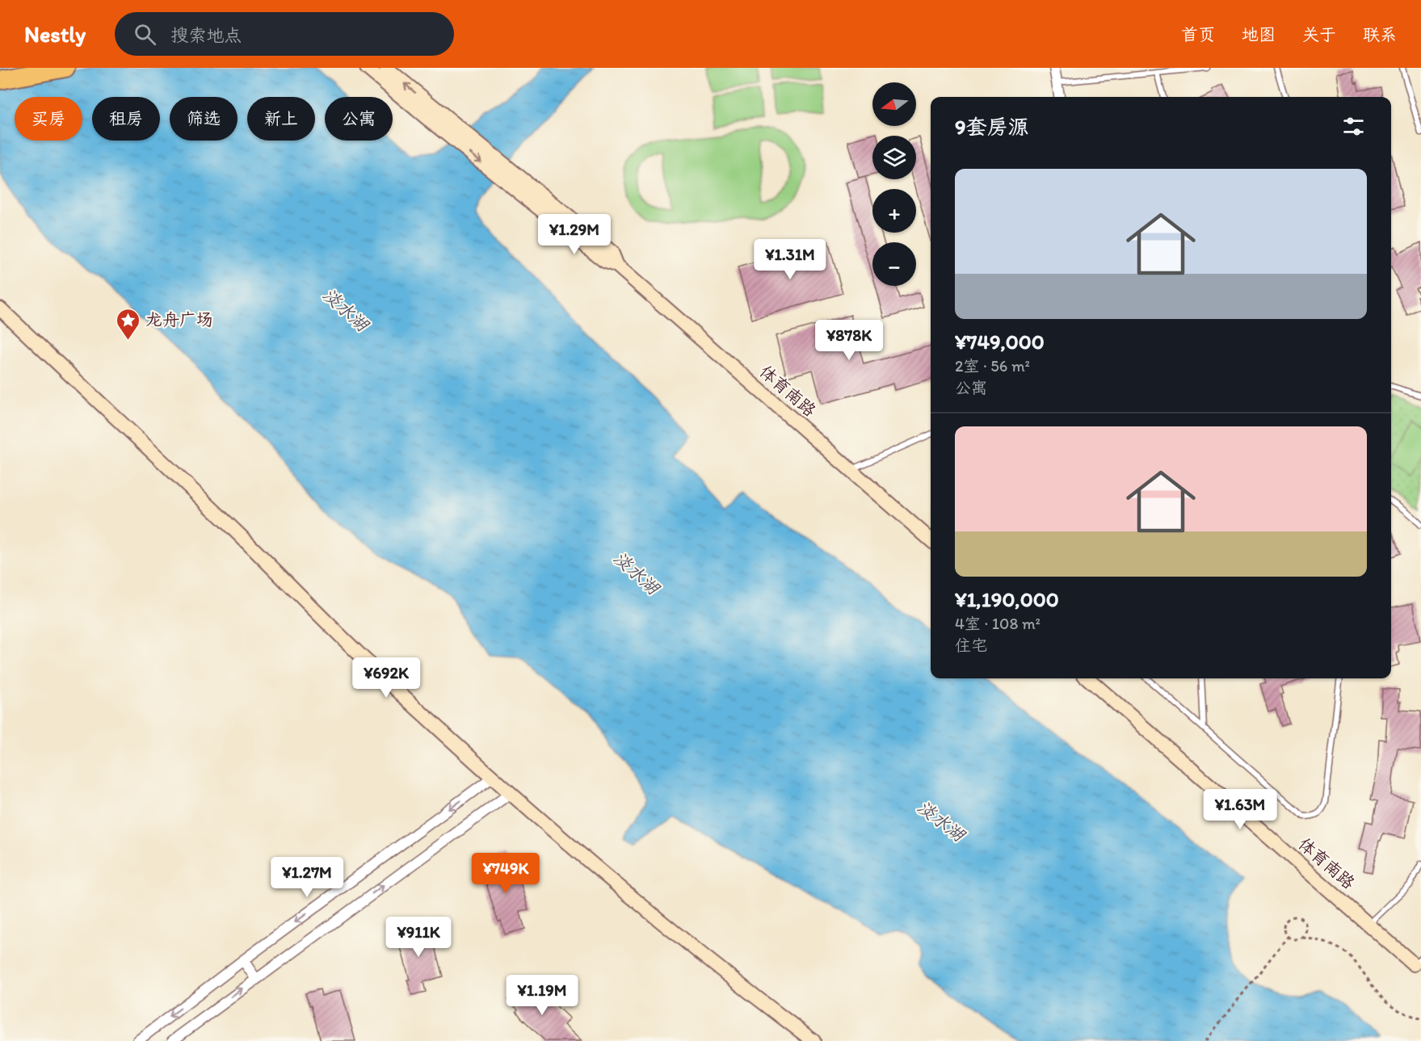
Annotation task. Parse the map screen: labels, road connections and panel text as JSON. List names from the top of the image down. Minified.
{"streets":{"street":["体育南路"]},"water":["淡水湖"],"places":{"place":["龙舟广场"]},"north":"left","page":{"header":"Nestly","search":"搜索地点","nav":["首页","地图","关于","联系"],"map_buttons":["+","−"],"chip":["买房","租房","筛选","新上","公寓"],"heading":"9套房源","list":[{"name":"¥749,000","note":"2室 · 56 m² · 公寓"},{"name":"¥1,190,000","note":"4室 · 108 m² · 住宅"}],"price":["¥1.29M","¥1.31M","¥878K","¥692K","¥1.63M","¥749K","¥1.27M","¥911K","¥1.19M"]}}
